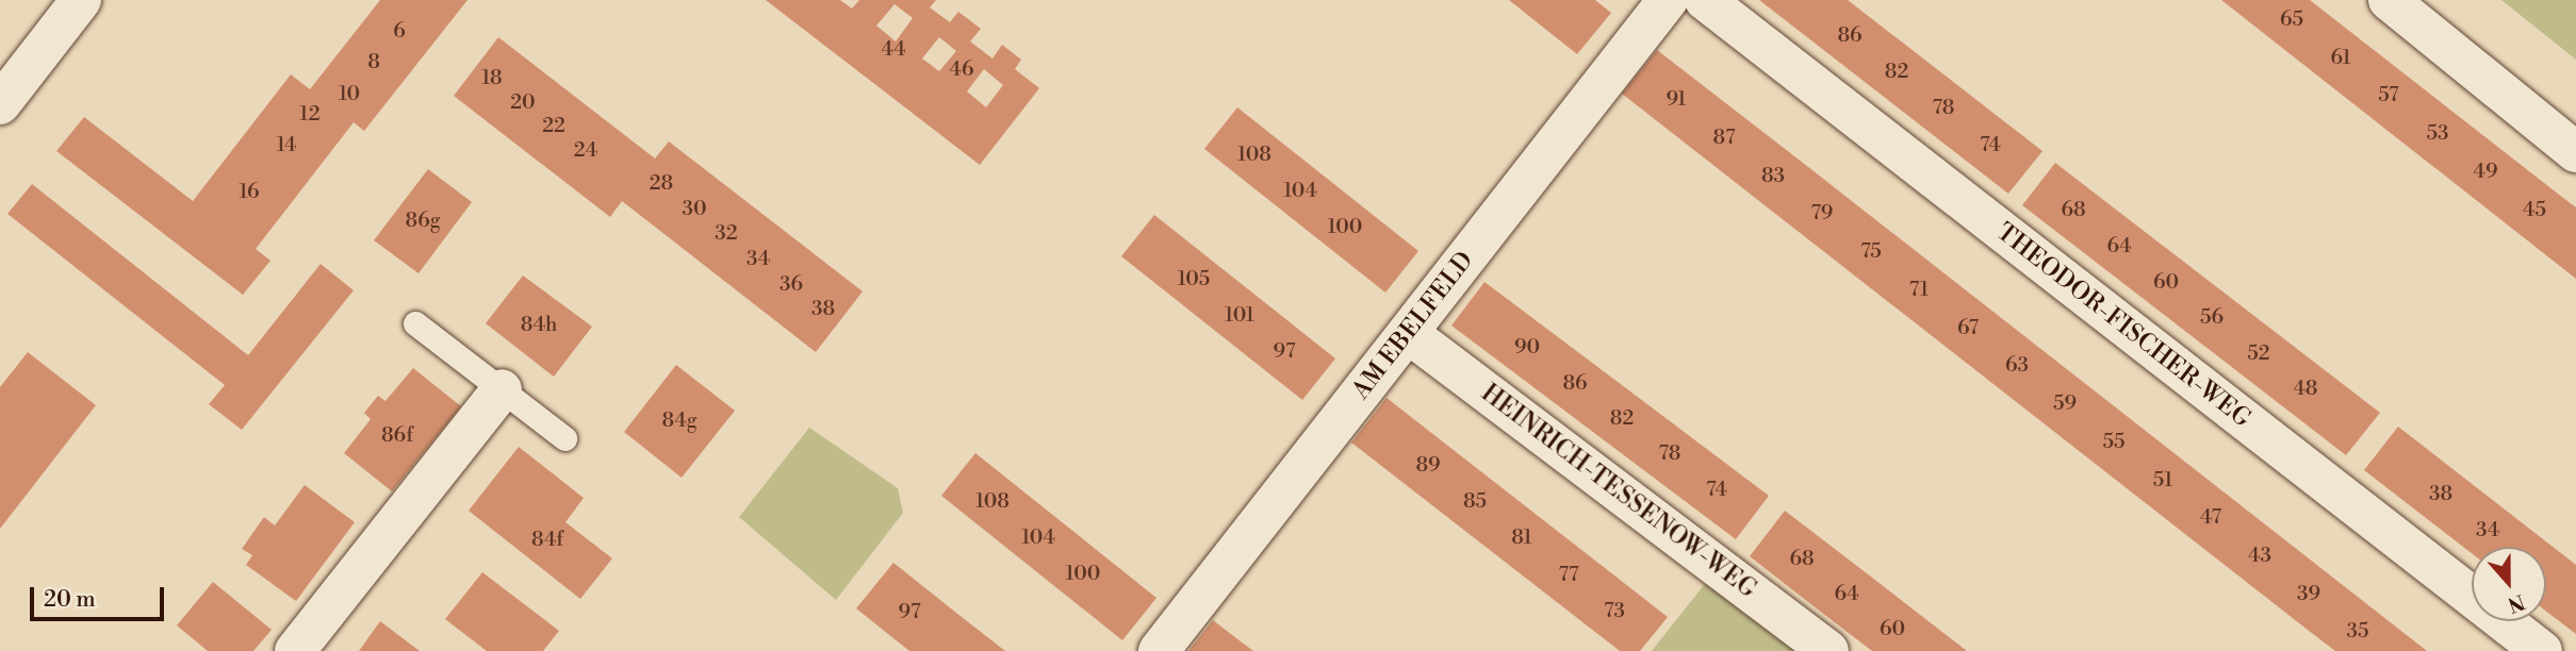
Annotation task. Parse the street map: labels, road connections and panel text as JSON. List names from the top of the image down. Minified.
{"streets":{"street":["AM EBELFELD","THEODOR-FISCHER-WEG","HEINRICH-TESSENOW-WEG"]},"crossings":[["AM EBELFELD","HEINRICH-TESSENOW-WEG"]],"house_numbers":["65","6","86","44","61","8","46","82","18","10","57","91","20","78","12","22","53","87","14","74","24","108","49","83","28","104","16","30","68","45","79","86g","100","32","64","75","34","105","60","36","71","38","101","56","84h","67","90","97","52","63","86","48","59","82","84g","86f","55","78","89","51","74","38","108","85","47","34","104","81","84f","43","68","100","77","64","39","73","97","60","35"],"scale_bar":"20 m","north":"bottom"}
